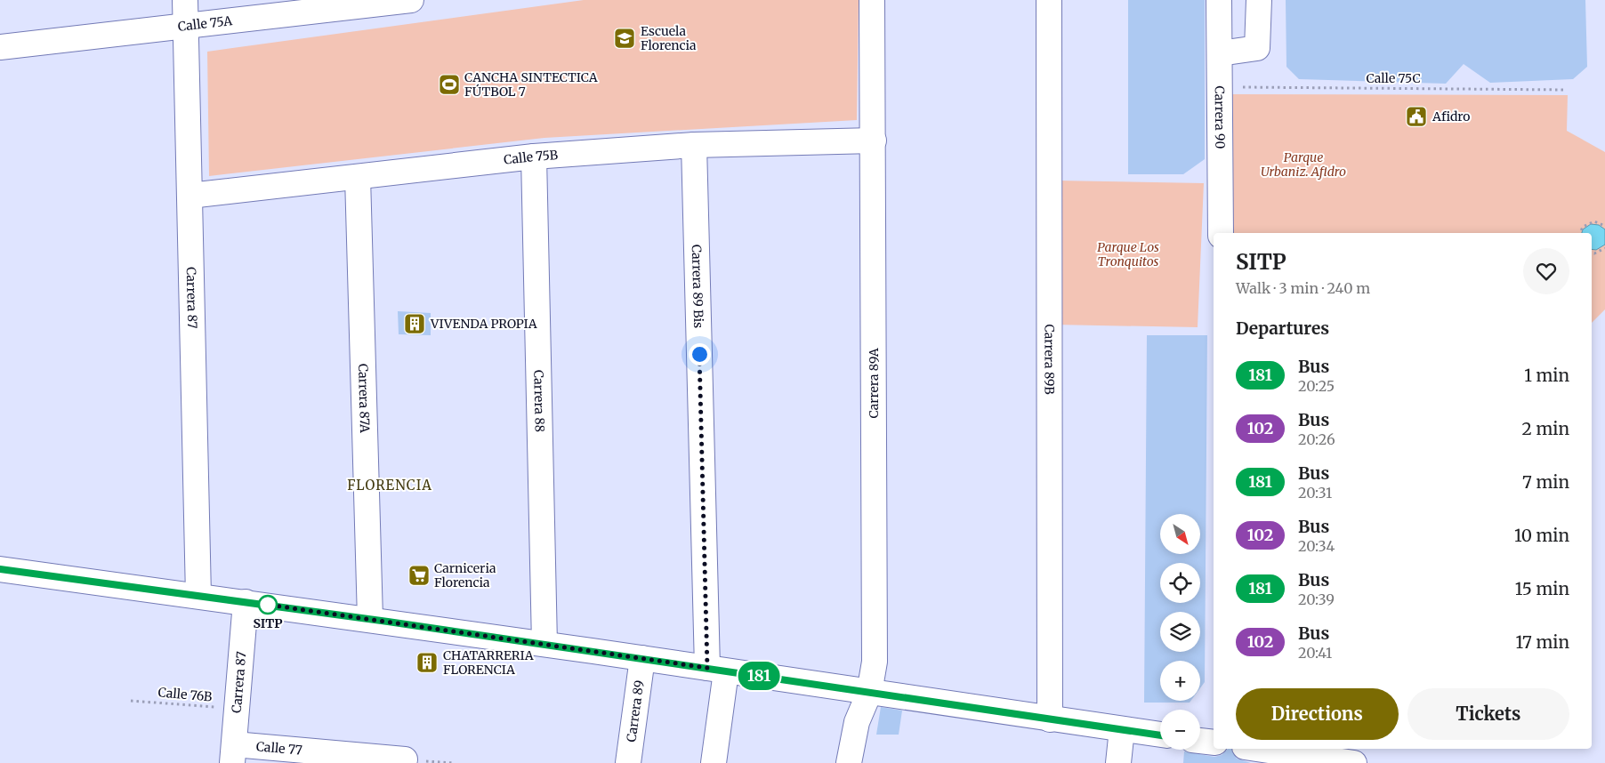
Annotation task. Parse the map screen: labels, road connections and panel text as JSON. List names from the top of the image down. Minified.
{"streets":{"street":["Calle 75A","Carrera 90","Calle 75B","Carrera 89 Bis","Carrera 87","Carrera 89B","Carrera 89A","Carrera 87A","Carrera 88","Carrera 89","Calle 77"],"path":["Calle 75C","Calle 76B"]},"crossings":[["Calle 75A","Carrera 87"],["Calle 75C","Carrera 90"],["Calle 75B","Carrera 89 Bis"],["Calle 75B","Carrera 87"],["Calle 75B","Carrera 89A"],["Calle 75B","Carrera 87A"],["Calle 75B","Carrera 88"],["Carrera 87","Calle 76B"],["Carrera 87","Calle 77"]],"districts":["FLORENCIA"],"parks":["Parque Urbaniz. Afidro","Parque Los Tronquitos"],"places":{"school or university":["Escuela Florencia"],"sports":["CANCHA SINTECTICA FÚTBOL 7"],"public building":["Afidro"],"building":["VIVENDA PROPIA","CHATARRERIA FLORENCIA"],"supermarket":["Carniceria Florencia"],"other":["SITP"]},"lines":["bus line 181"],"north":"bottom right","page":{"on_map":"181","heading":[["SITP","Walk · 3 min · 240 m"],"Departures"],"list":[{"mark":"181","name":"Bus","note":"20:25","value":"1 min"},{"mark":"102","name":"Bus","note":"20:26","value":"2 min"},{"mark":"181","name":"Bus","note":"20:31","value":"7 min"},{"mark":"102","name":"Bus","note":"20:34","value":"10 min"},{"mark":"181","name":"Bus","note":"20:39","value":"15 min"},{"mark":"102","name":"Bus","note":"20:41","value":"17 min"}],"map_buttons":["+","−"],"buttons":["Directions","Tickets"]}}
